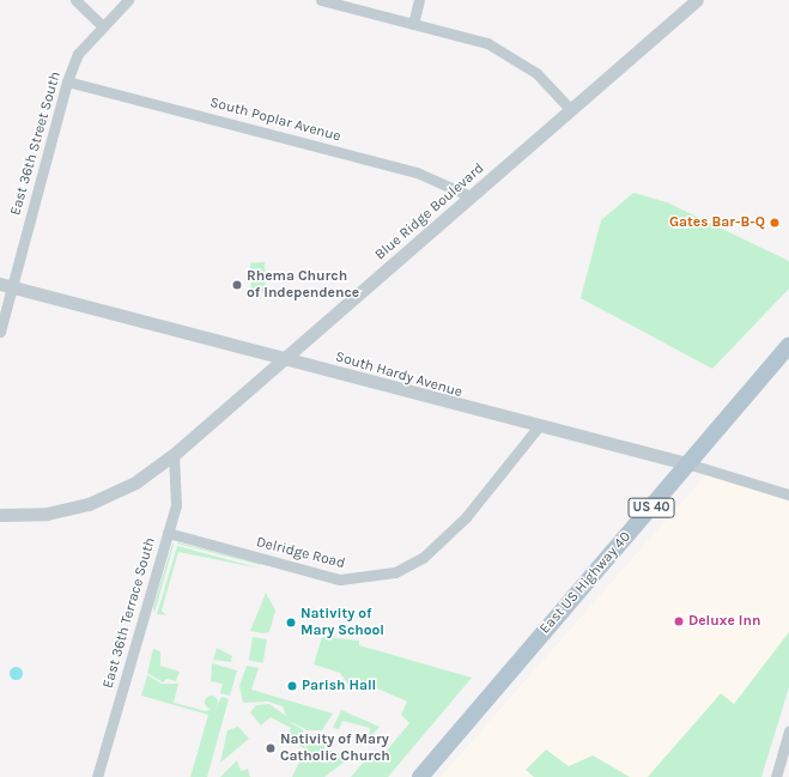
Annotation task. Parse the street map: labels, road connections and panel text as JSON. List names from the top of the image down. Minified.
{"streets":{"main road":["US 40","East US Highway 40"],"street":["South Poplar Avenue","East 36th Street South","Blue Ridge Boulevard","South Hardy Avenue","Delridge Road","East 36th Terrace South"]},"crossings":[["South Poplar Avenue","East 36th Street South"],["South Poplar Avenue","Blue Ridge Boulevard"],["East 36th Street South","South Hardy Avenue"],["Blue Ridge Boulevard","South Hardy Avenue"],["Blue Ridge Boulevard","East 36th Terrace South"],["South Hardy Avenue","Delridge Road"],["South Hardy Avenue","East US Highway 40"],["Delridge Road","East 36th Terrace South"]],"places":["Gates Bar-B-Q","Rhema Church of Independence","Deluxe Inn","Nativity of Mary School","Parish Hall","Nativity of Mary Catholic Church"]}
